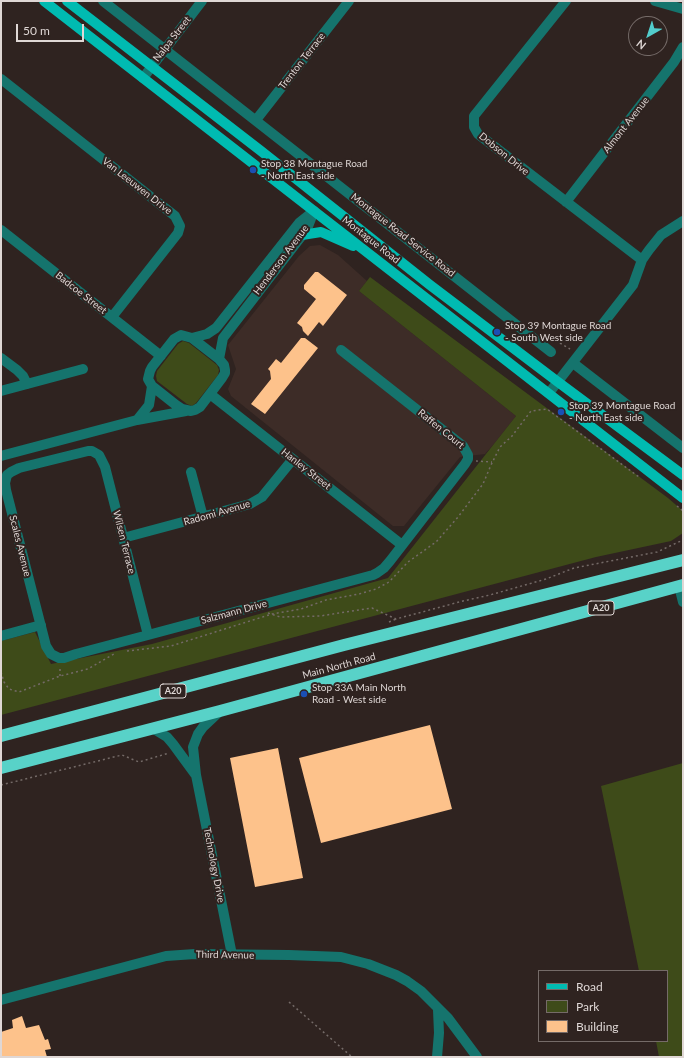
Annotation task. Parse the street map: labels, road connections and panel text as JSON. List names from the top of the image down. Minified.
{"streets":{"highway":["A20","Main North Road"],"main road":["Montague Road"],"street":["Nalpa Street","Trenton Terrace","Almont Avenue","Dobson Drive","Van Leeuwen Drive","Montague Road Service Road","Henderson Avenue","Badcoe Street","Raffen Court","Hanley Street","Radomi Avenue","Wilsen Terrace","Scales Avenue","Salzmann Drive","Technology Drive","Third Avenue"]},"crossings":[["Nalpa Street","Montague Road Service Road"],["Nalpa Street","Montague Road"],["Trenton Terrace","Montague Road Service Road"],["Almont Avenue","Dobson Drive"],["Van Leeuwen Drive","Badcoe Street"],["Montague Road","Henderson Avenue"],["Henderson Avenue","Badcoe Street"],["Henderson Avenue","Hanley Street"],["Badcoe Street","Hanley Street"],["Raffen Court","Hanley Street"],["Raffen Court","Salzmann Drive"],["Hanley Street","Radomi Avenue"],["Hanley Street","Salzmann Drive"],["Radomi Avenue","Wilsen Terrace"],["Wilsen Terrace","Scales Avenue"],["Wilsen Terrace","Salzmann Drive"],["Scales Avenue","Salzmann Drive"],["Main North Road","Technology Drive"],["Technology Drive","Third Avenue"]],"places":["Stop 38 Montague Road - North East side","Stop 39 Montague Road - South West side","Stop 39 Montague Road - North East side","Stop 33A Main North Road - West side"],"legend":["Road","Park","Building"],"scale_bar":"50 m","north":"bottom left"}
